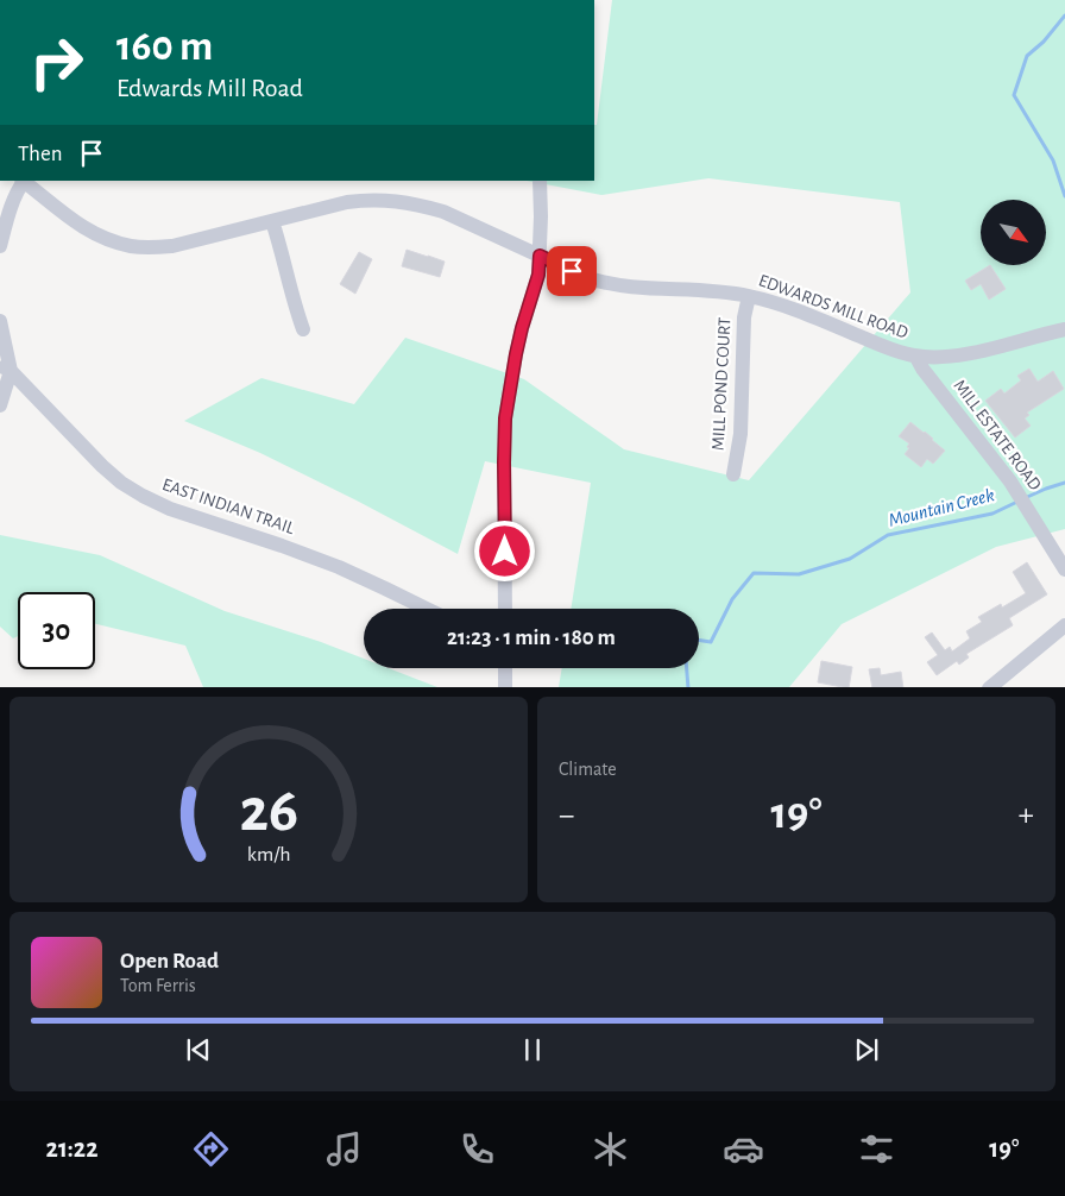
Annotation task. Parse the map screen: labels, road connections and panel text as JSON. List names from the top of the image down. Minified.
{"streets":{"street":["EDWARDS MILL ROAD","MILL POND COURT","MILL ESTATE ROAD","EAST INDIAN TRAIL"]},"crossings":[["EDWARDS MILL ROAD","MILL POND COURT"],["EDWARDS MILL ROAD","MILL ESTATE ROAD"]],"water":["Mountain Creek"],"north":"bottom right","page":{"turn":["160 m","Edwards Mill Road"],"then":"Then","limit":"30","trip":"21:23 · 1 min · 180 m","tile":"Climate","heat":["−","19°","+"],"song":["Open Road","Tom Ferris"],"tabs":["21:22","19°"],"gauge":["26","km/h"]}}
